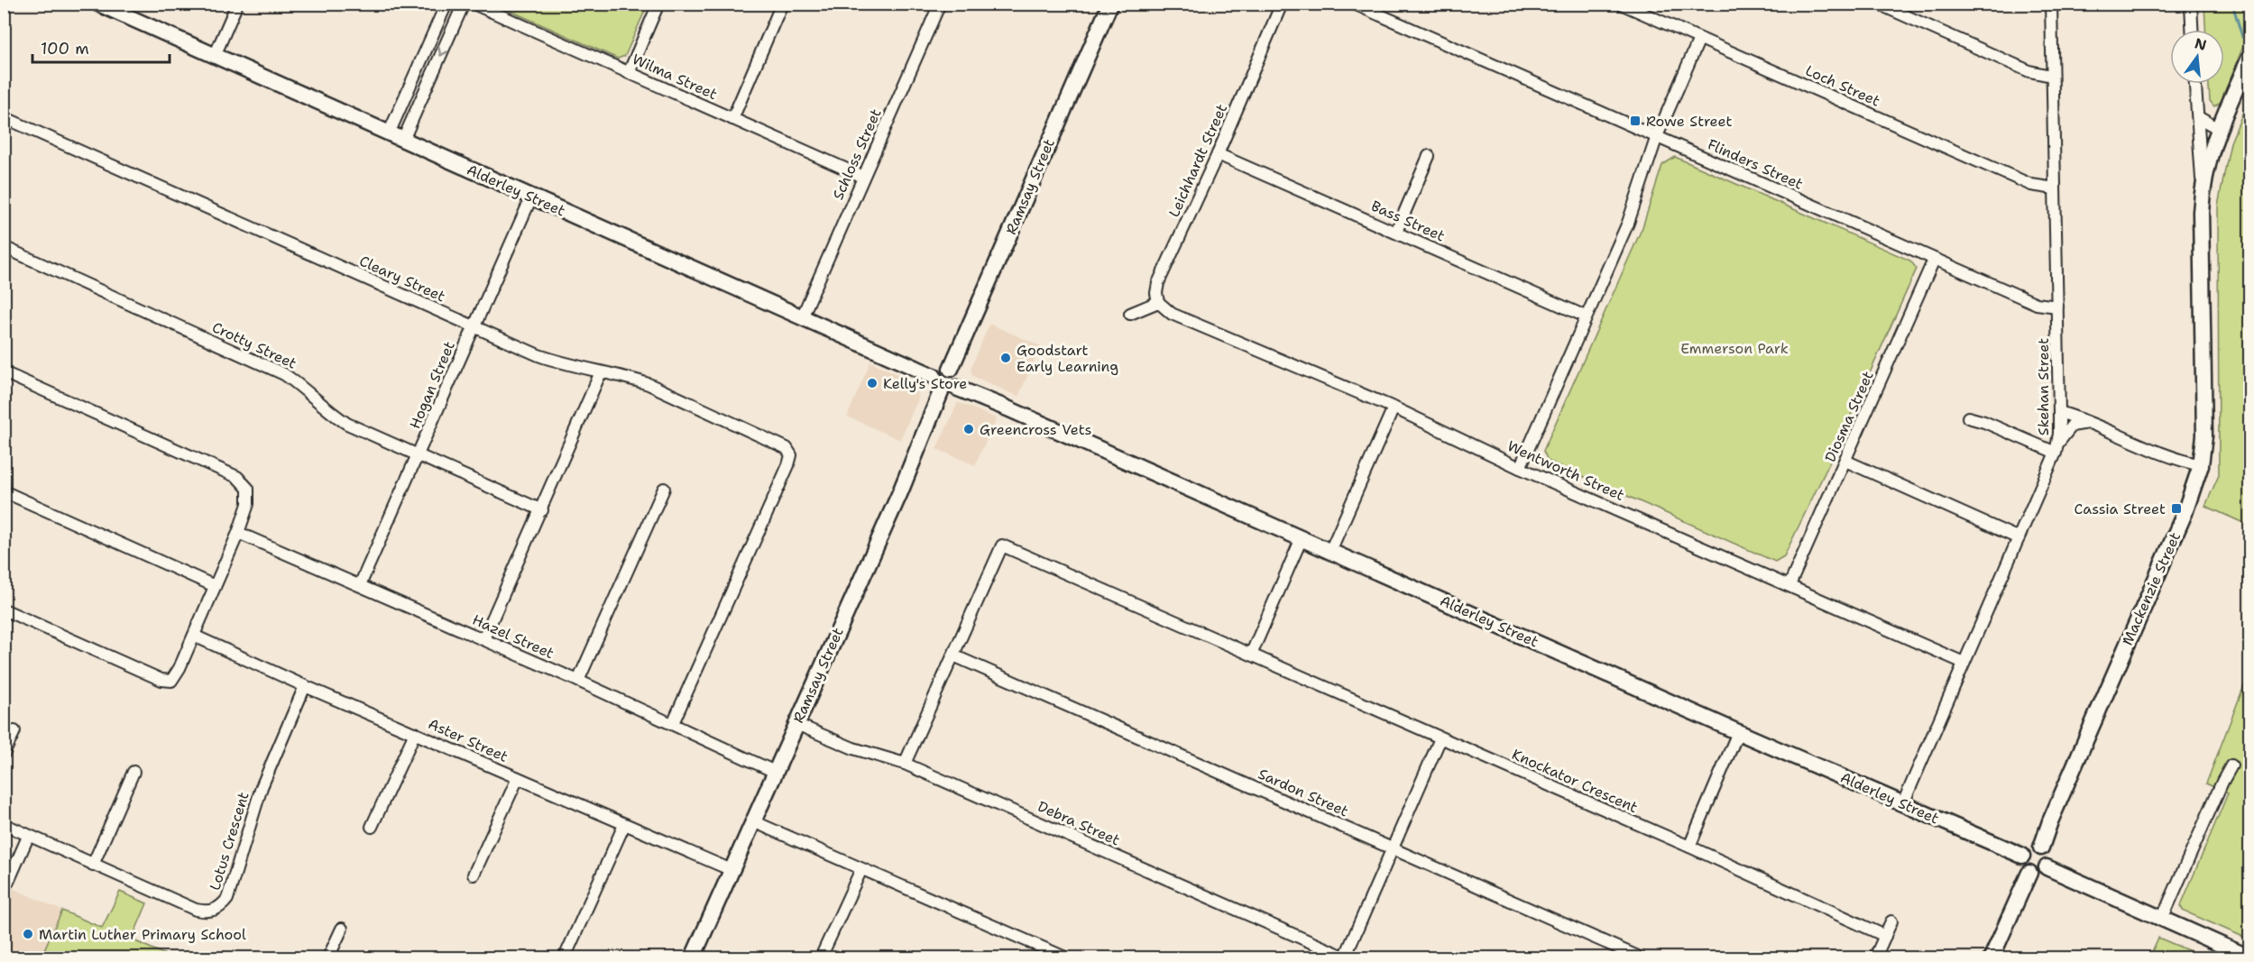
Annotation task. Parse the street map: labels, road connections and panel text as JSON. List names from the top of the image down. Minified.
{"streets":{"street":["Wilma Street","Loch Street","Schloss Street","Leichhardt Street","Flinders Street","Ramsay Street","Alderley Street","Bass Street","Cleary Street","Crotty Street","Hogan Street","Skehan Street","Diosma Street","Wentworth Street","Mackenzie Street","Hazel Street","Aster Street","Knockator Crescent","Sardon Street","Debra Street","Lotus Crescent"]},"crossings":[["Wilma Street","Schloss Street"],["Loch Street","Skehan Street"],["Schloss Street","Alderley Street"],["Leichhardt Street","Bass Street"],["Leichhardt Street","Wentworth Street"],["Flinders Street","Skehan Street"],["Flinders Street","Diosma Street"],["Ramsay Street","Alderley Street"],["Ramsay Street","Hazel Street"],["Ramsay Street","Aster Street"],["Ramsay Street","Debra Street"],["Alderley Street","Hogan Street"],["Alderley Street","Skehan Street"],["Alderley Street","Mackenzie Street"],["Cleary Street","Hogan Street"],["Cleary Street","Hazel Street"],["Crotty Street","Hogan Street"],["Hogan Street","Hazel Street"],["Skehan Street","Wentworth Street"],["Diosma Street","Wentworth Street"],["Aster Street","Lotus Crescent"]],"parks":["Emmerson Park"],"places":{"transit":["Rowe Street","Cassia Street"],"other":["Goodstart Early Learning","Kelly's Store","Greencross Vets","Martin Luther Primary School"]},"scale_bar":"100 m","north":"top"}
